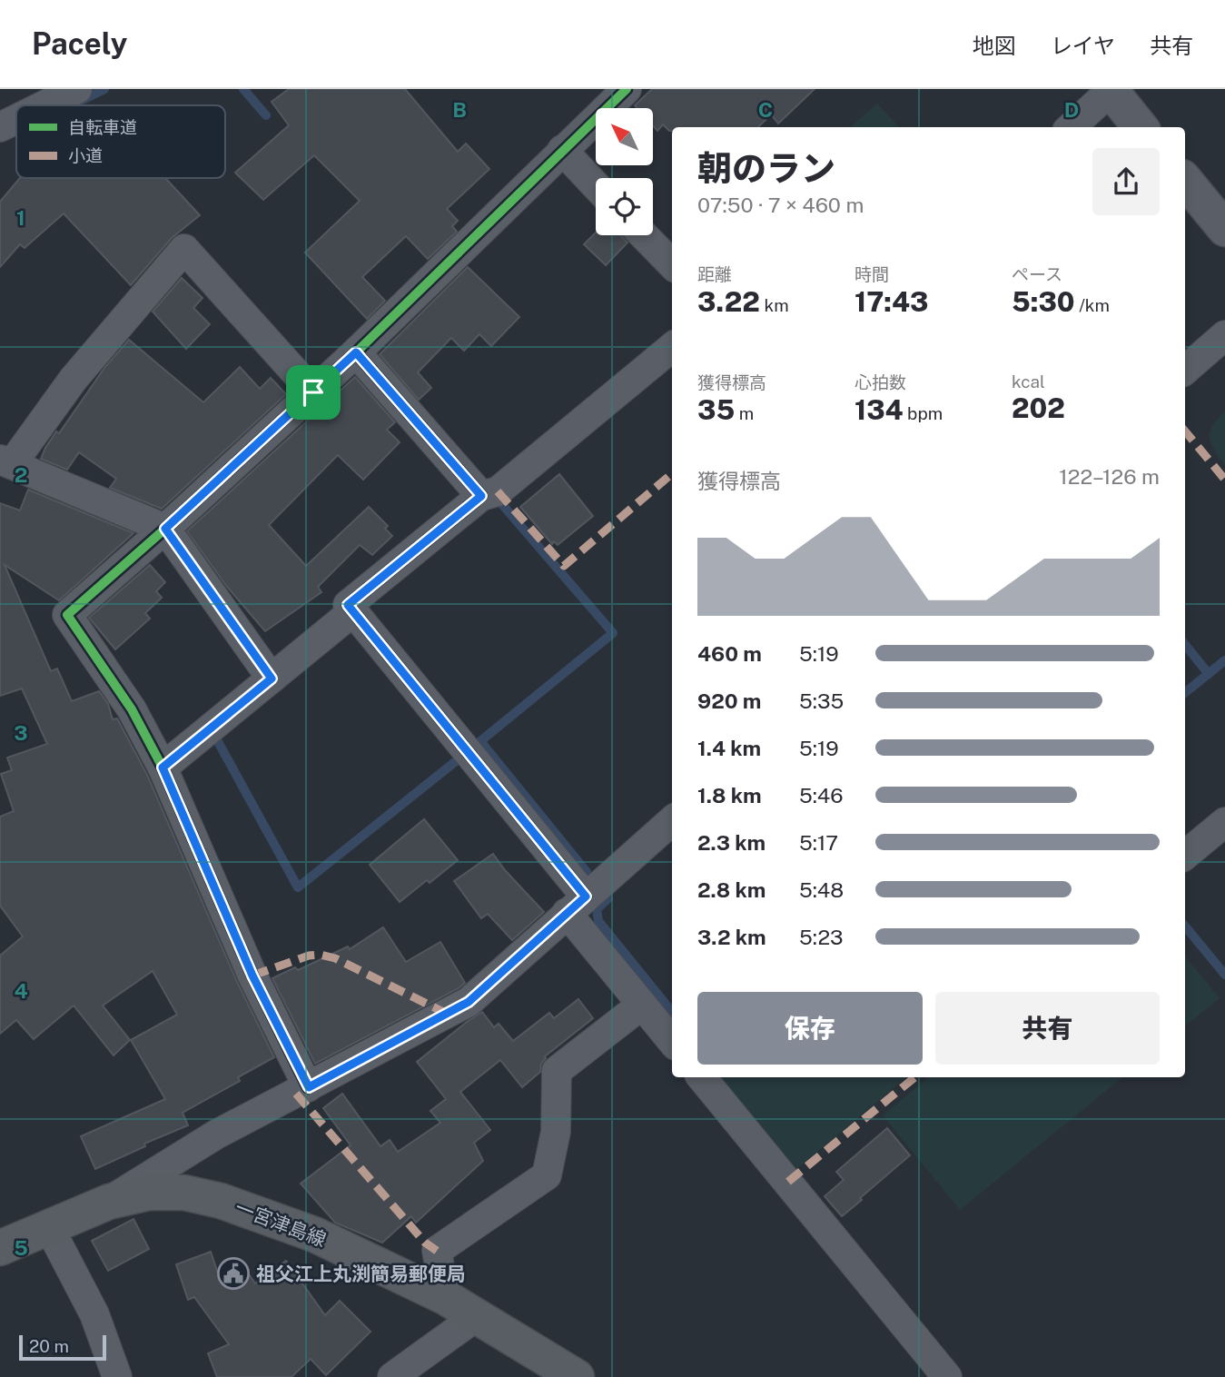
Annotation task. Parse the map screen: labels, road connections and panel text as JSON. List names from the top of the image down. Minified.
{"streets":{"main road":["一宮津島線"]},"places":{"public building":["祖父江上丸渕簡易郵便局"]},"legend":["自転車道","小道"],"scale_bar":"20 m","north":"top left","page":{"header":"Pacely","nav":["地図","レイヤ","共有"],"heading":["朝のラン","07:50 · 7 × 460 m"],"stats":[["距離","3.22 km"],["時間","17:43"],["ペース","5:30 /km"],["獲得標高","35 m"],["心拍数","134 bpm"],["kcal","202"]],"chart":["獲得標高","122–126 m"],"list":[{"name":"460 m","note":"5:19"},{"name":"920 m","note":"5:35"},{"name":"1.4 km","note":"5:19"},{"name":"1.8 km","note":"5:46"},{"name":"2.3 km","note":"5:17"},{"name":"2.8 km","note":"5:48"},{"name":"3.2 km","note":"5:23"}],"buttons":["保存","共有"],"scale":"20 m"},"grid":{"columns":["B","C","D"],"rows":["1","2","3","4","5"]}}
